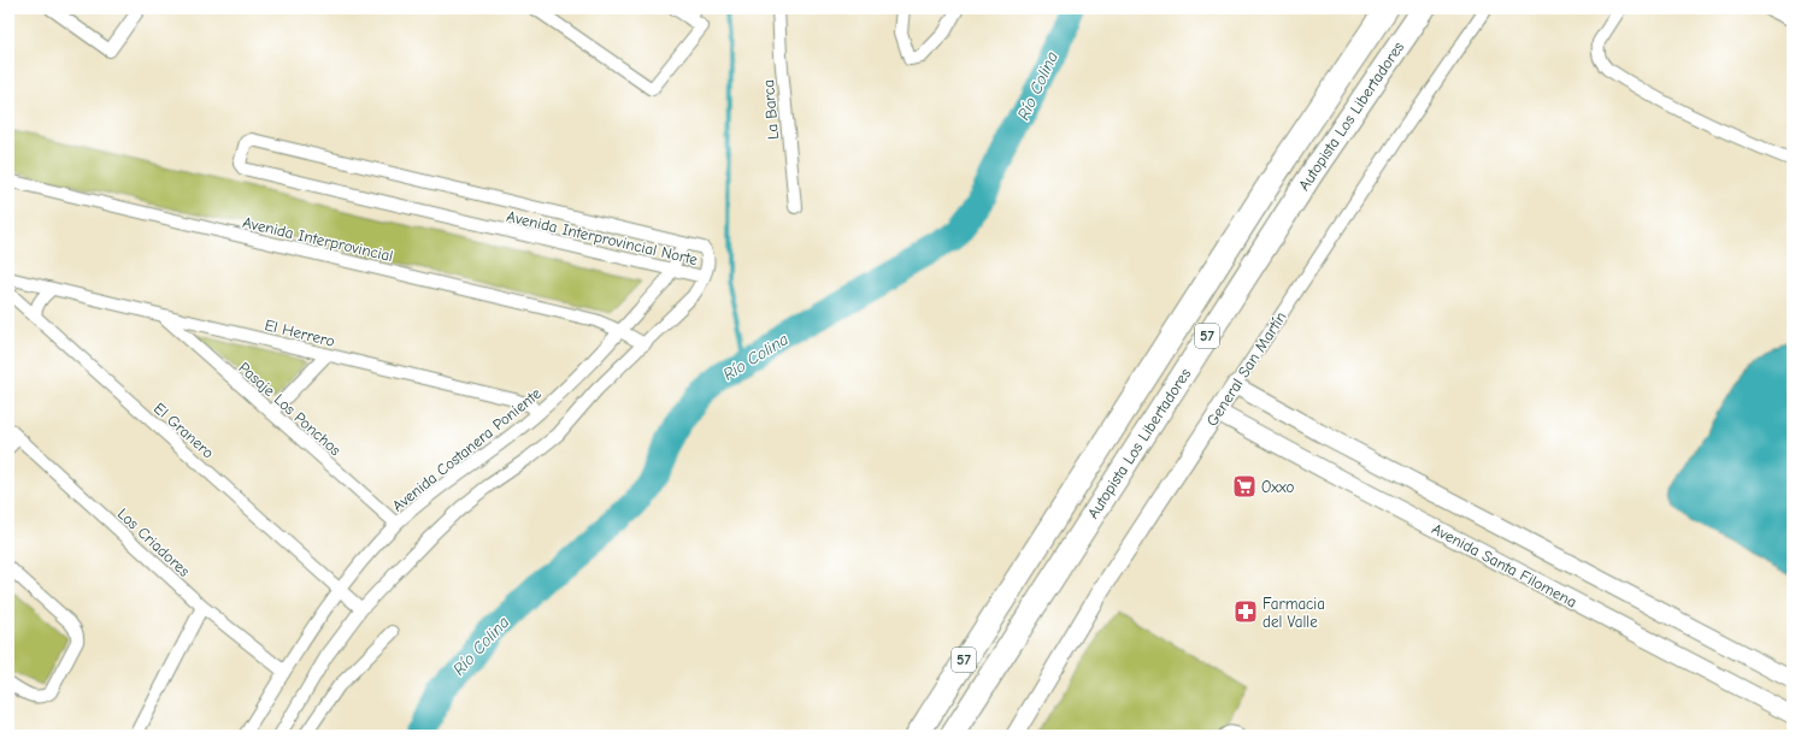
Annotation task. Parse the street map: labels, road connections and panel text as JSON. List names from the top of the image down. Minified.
{"streets":{"highway":["Autopista Los Libertadores","57"],"street":["La Barca","Avenida Interprovincial Norte","Avenida Interprovincial","El Herrero","General San Martín","Pasaje Los Ponchos","El Granero","Avenida Costanera Poniente","Los Criadores","Avenida Santa Filomena"]},"crossings":[["Avenida Interprovincial Norte","Avenida Costanera Poniente"],["Avenida Interprovincial","Avenida Costanera Poniente"],["El Herrero","Pasaje Los Ponchos"],["El Herrero","Avenida Costanera Poniente"],["General San Martín","Avenida Santa Filomena"],["Pasaje Los Ponchos","Avenida Costanera Poniente"],["El Granero","Avenida Costanera Poniente"],["Avenida Costanera Poniente","Los Criadores"]],"water":["Río Colina"],"places":{"supermarket":["Oxxo"],"pharmacy":["Farmacia del Valle"]}}
